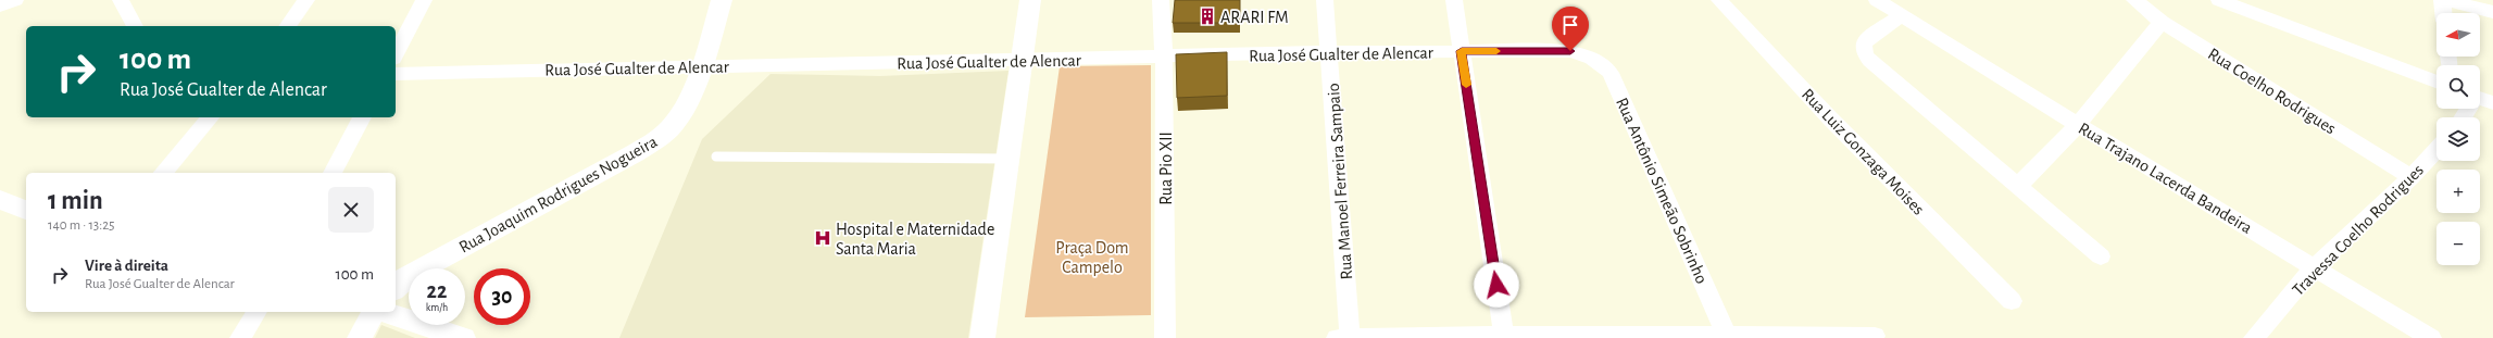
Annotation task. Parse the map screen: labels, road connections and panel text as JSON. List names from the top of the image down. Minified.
{"streets":{"main road":["Rua Joaquim Rodrigues Nogueira"],"street":["Rua José Gualter de Alencar","Rua Coelho Rodrigues","Rua Luiz Gonzaga Moises","Rua Pio XII","Rua Trajano Lacerda Bandeira","Rua Manoel Ferreira Sampaio","Rua Antônio Simeão Sobrinho","Travessa Coelho Rodrigues"]},"crossings":[["Rua José Gualter de Alencar","Rua Pio XII"],["Rua José Gualter de Alencar","Rua Manoel Ferreira Sampaio"],["Rua José Gualter de Alencar","Rua Antônio Simeão Sobrinho"],["Rua José Gualter de Alencar","Rua Joaquim Rodrigues Nogueira"],["Rua Coelho Rodrigues","Travessa Coelho Rodrigues"],["Rua Trajano Lacerda Bandeira","Travessa Coelho Rodrigues"]],"parks":["Praça Dom Campelo"],"places":{"building":["ARARI FM"],"hospital":["Hospital e Maternidade Santa Maria"]},"north":"left","page":{"map_buttons":["+","−"],"turn":["100 m","Rua José Gualter de Alencar"],"heading":["1 min","140 m · 13:25"],"list":[{"name":"Vire à direita","note":"Rua José Gualter de Alencar","value":"100 m"}],"speed":"22 km/h","limit":"30"}}
